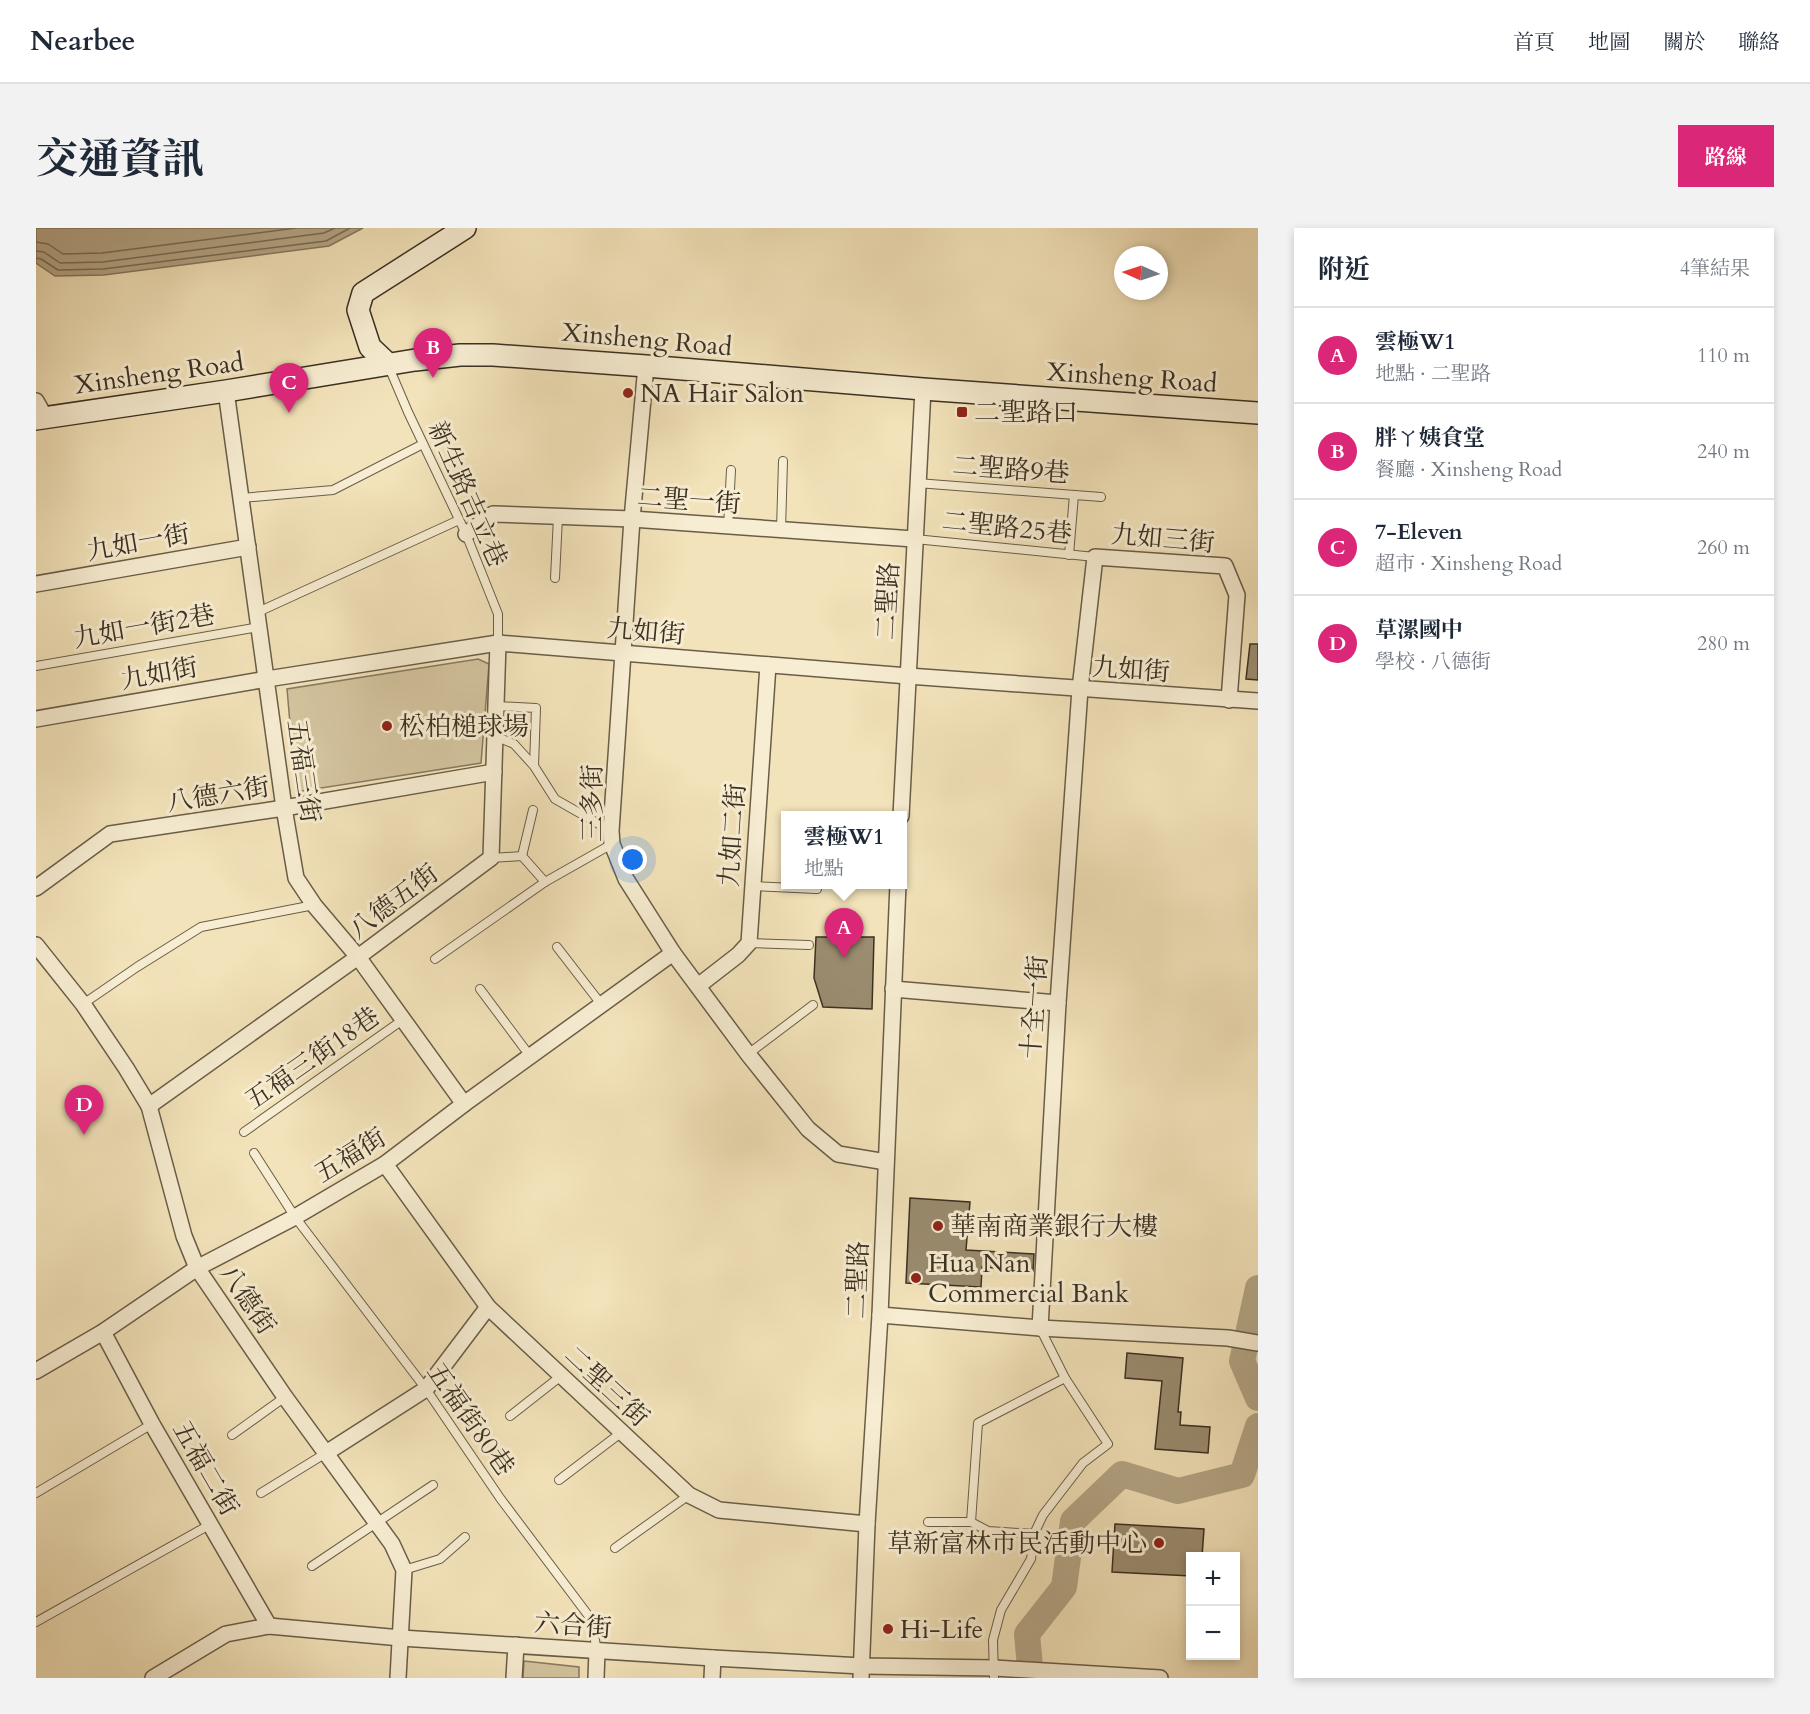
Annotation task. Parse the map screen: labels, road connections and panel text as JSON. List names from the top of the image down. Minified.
{"streets":{"street":["Xinsheng Road","二聖一街","九如三街","九如一街","二聖路","九如街","五福三街","八德六街","三多街","九如二街","八德五街","十全一街","五福街","八德街","二聖三街","五福二街","六合街"],"lane":["二聖路9巷","新生路吉立巷","二聖路25巷","九如一街2巷","五福三街18巷","五福街80巷"]},"crossings":[["Xinsheng Road","新生路吉立巷"],["Xinsheng Road","二聖路"],["Xinsheng Road","五福三街"],["Xinsheng Road","三多街"],["二聖路9巷","二聖路"],["新生路吉立巷","二聖一街"],["新生路吉立巷","九如一街2巷"],["新生路吉立巷","九如街"],["二聖一街","二聖路25巷"],["二聖一街","二聖路"],["二聖一街","九如一街2巷"],["二聖一街","三多街"],["二聖路25巷","九如三街"],["二聖路25巷","二聖路"],["九如三街","九如街"],["九如三街","十全一街"],["九如一街","五福三街"],["二聖路","九如街"],["二聖路","三多街"],["二聖路","二聖三街"],["二聖路","六合街"],["九如一街2巷","五福三街"],["九如街","五福三街"],["九如街","三多街"],["九如街","九如二街"],["九如街","十全一街"],["五福三街","八德六街"],["五福三街","八德五街"],["五福三街","五福三街18巷"],["五福三街","五福街"],["三多街","五福街"],["八德五街","八德街"],["五福街","八德街"],["五福街","二聖三街"],["五福街","五福街80巷"],["五福街","五福二街"],["八德街","六合街"],["五福街80巷","六合街"],["五福二街","六合街"]],"places":{"other":["NA Hair Salon","松柏槌球場","華南商業銀行大樓","Hua Nan Commercial Bank","草新富林市民活動中心","Hi-Life"],"transit":["二聖路口"]},"north":"left","page":{"header":"Nearbee","nav":["首頁","地圖","關於","聯絡"],"title":"交通資訊","buttons":"路線","heading":["附近","4筆結果"],"list":[{"mark":"A","name":"雲極W1","note":"地點 · 二聖路","value":"110 m"},{"mark":"B","name":"胖ㄚ姨食堂","note":"餐廳 · Xinsheng Road","value":"240 m"},{"mark":"C","name":"7-Eleven","note":"超市 · Xinsheng Road","value":"260 m"},{"mark":"D","name":"草漯國中","note":"學校 · 八德街","value":"280 m"}],"pins":["B","C","A","D"],"popup":["雲極W1","地點"],"map_buttons":["+","−"]}}
